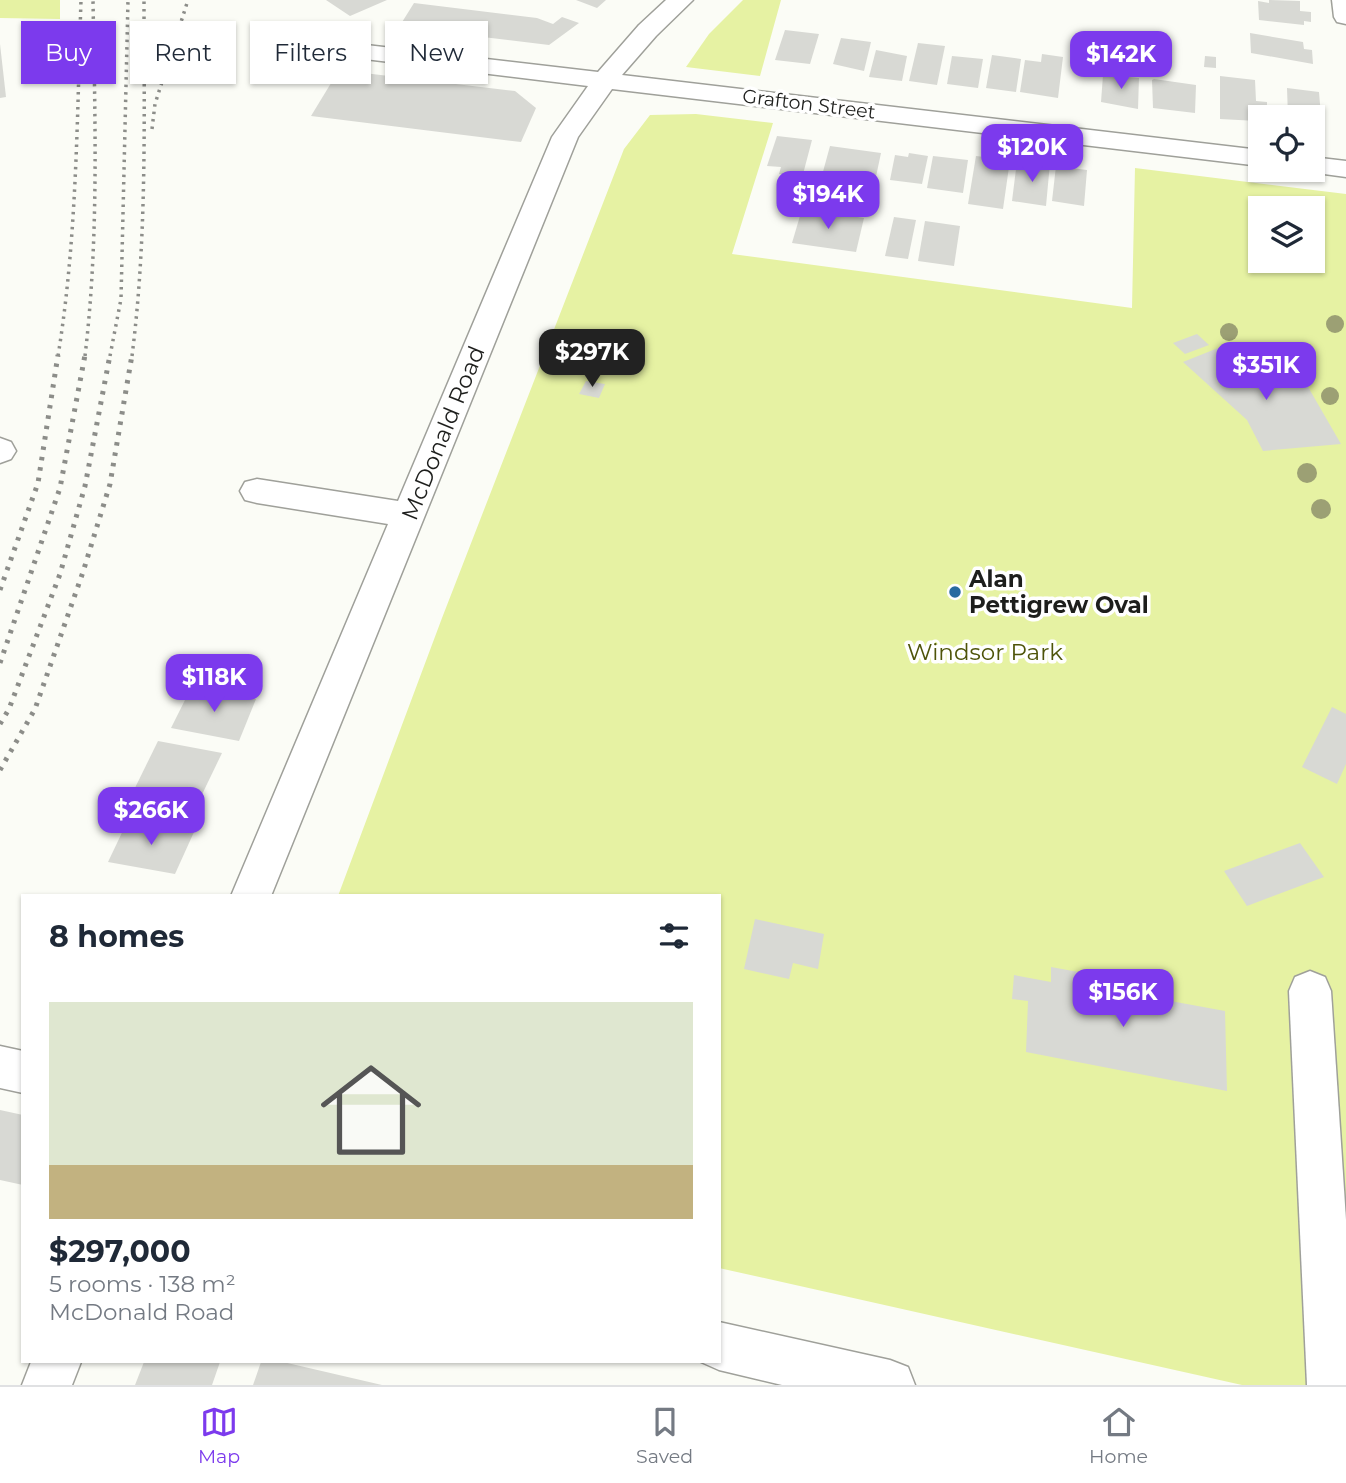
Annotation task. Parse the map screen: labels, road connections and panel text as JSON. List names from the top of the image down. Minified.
{"streets":{"street":["Grafton Street","McDonald Road"]},"crossings":[["Grafton Street","McDonald Road"]],"parks":["Windsor Park"],"places":["Alan Pettigrew Oval"],"page":{"chip":["Buy","Rent","Filters","New"],"price":["$142K","$120K","$194K","$297K","$351K","$118K","$266K","$156K"],"heading":"8 homes","list":[{"name":"$297,000","note":"5 rooms · 138 m² · McDonald Road"}],"tabs":["Map","Saved","Home"]}}
